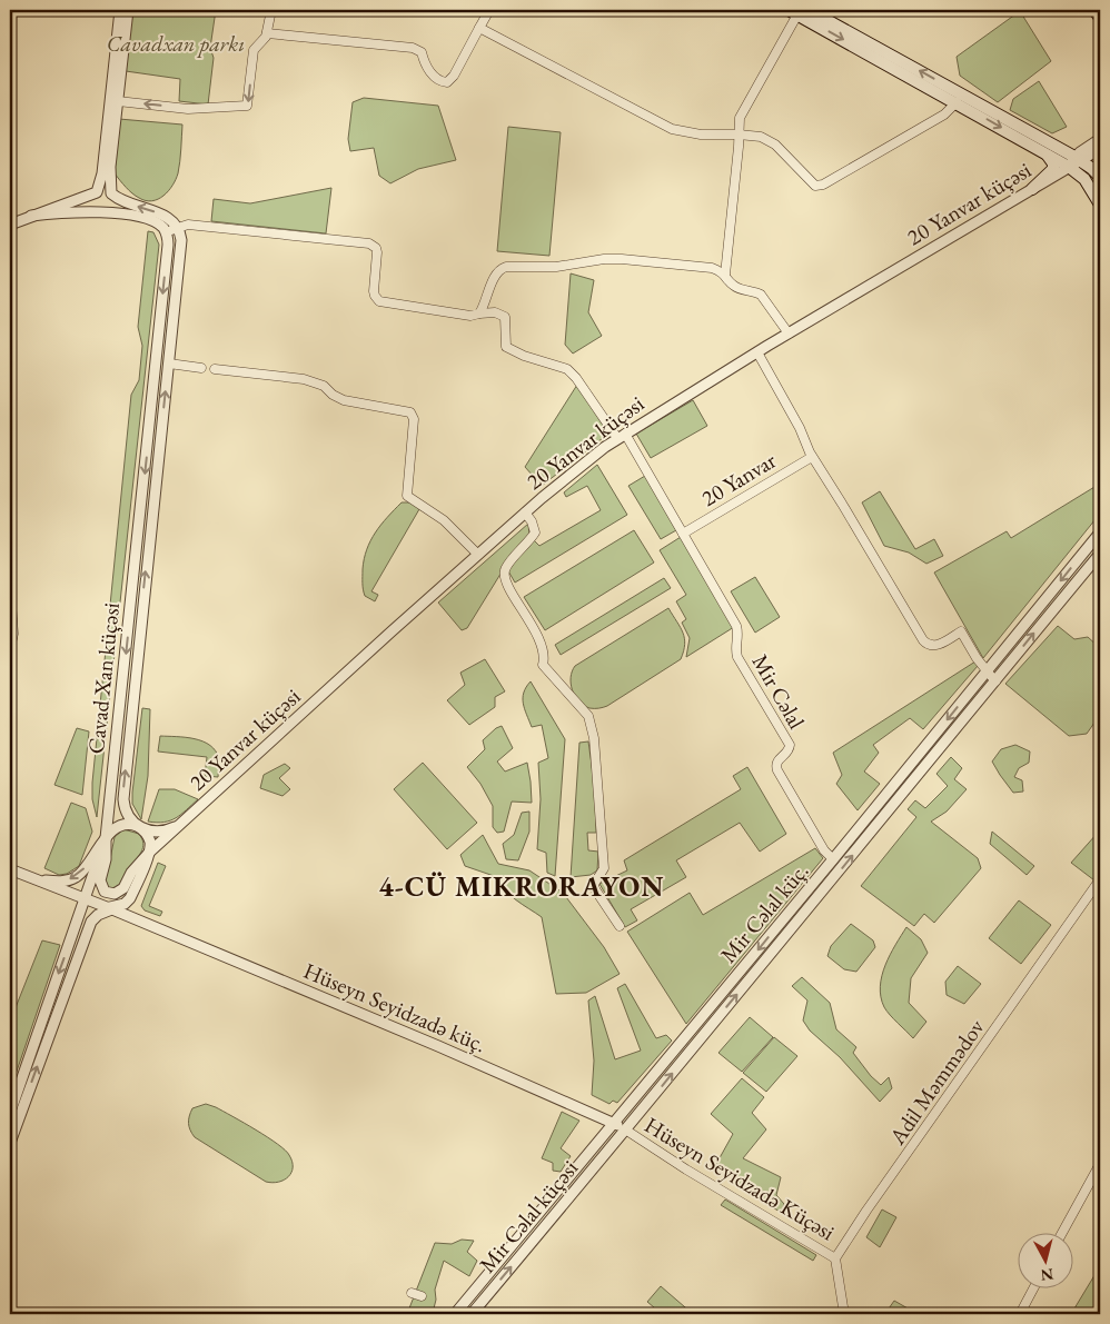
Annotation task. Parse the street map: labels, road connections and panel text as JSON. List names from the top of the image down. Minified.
{"streets":{"street":["20 Yanvar küçəsi","20 Yanvar","Cavad Xan küçəsi","Mir Cəlal","Mir Cəlal küç.","Hüseyn Seyidzadə küç.","Adil Məmmədov","Hüseyn Seyidzadə Küçəsi","Mir Cəlal küçəsi"]},"crossings":[["20 Yanvar küçəsi","Cavad Xan küçəsi"],["20 Yanvar","Mir Cəlal"],["Cavad Xan küçəsi","Hüseyn Seyidzadə küç."],["Mir Cəlal","Mir Cəlal küç."],["Mir Cəlal küç.","Hüseyn Seyidzadə küç."],["Mir Cəlal küç.","Hüseyn Seyidzadə Küçəsi"],["Mir Cəlal küç.","Mir Cəlal küçəsi"],["Hüseyn Seyidzadə küç.","Hüseyn Seyidzadə Küçəsi"],["Adil Məmmədov","Hüseyn Seyidzadə Küçəsi"]],"one_way":["Mir Cəlal küçəsi"],"districts":["4-CÜ MIKRORAYON"],"parks":["Cavadxan parkı"],"north":"bottom"}
